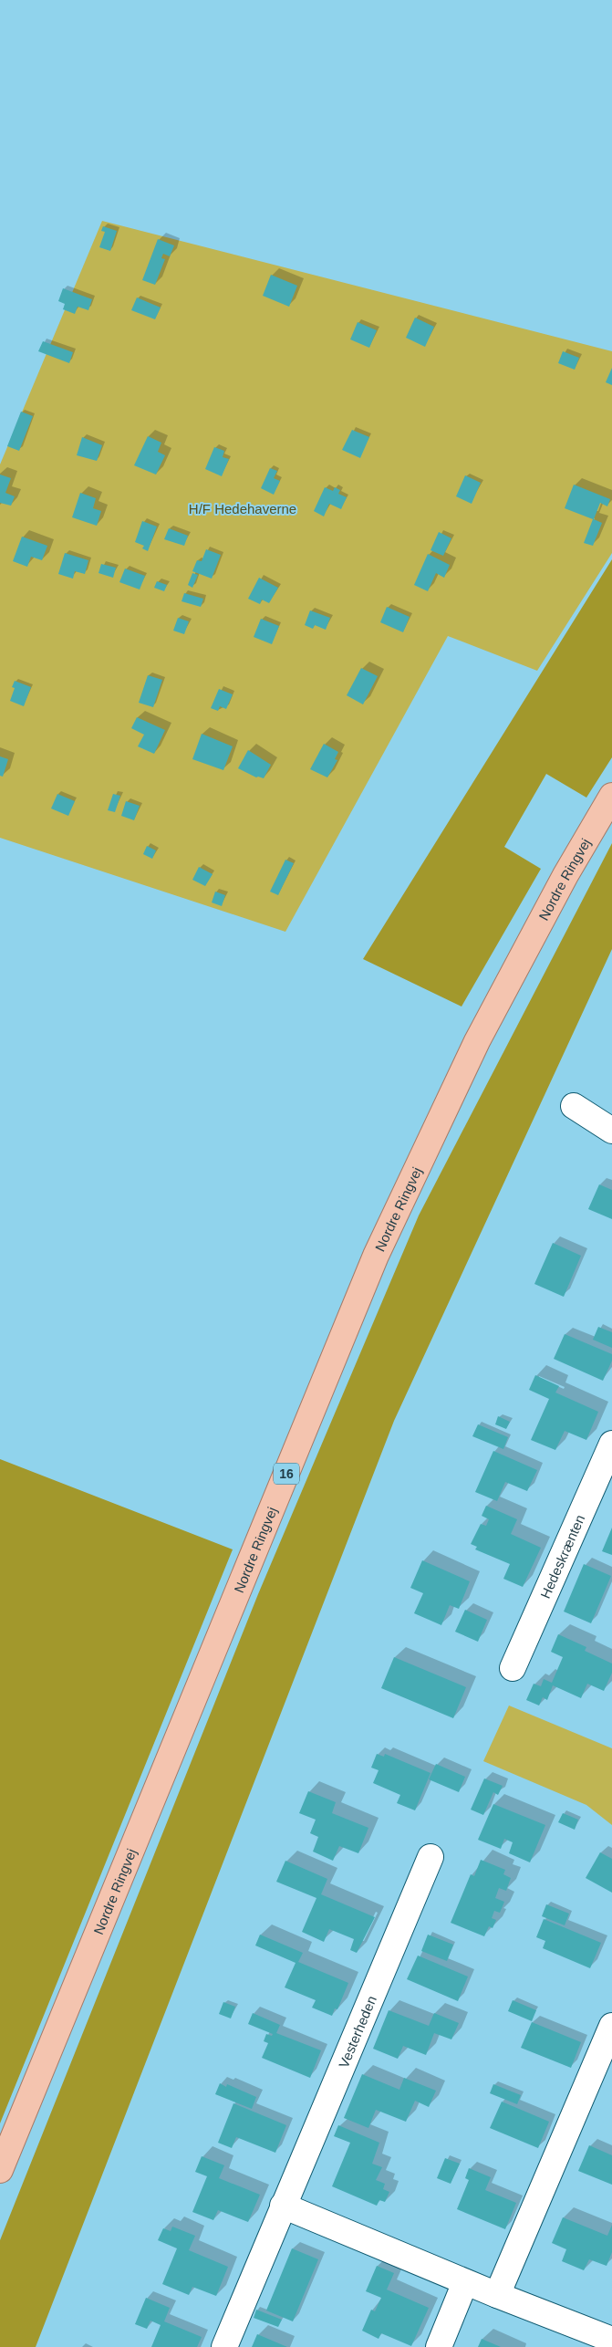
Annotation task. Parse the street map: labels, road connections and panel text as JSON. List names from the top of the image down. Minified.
{"streets":{"main road":["Nordre Ringvej","16"],"street":["Hedeskrænten","Vesterheden"]},"parks":["H/F Hedehaverne"]}
